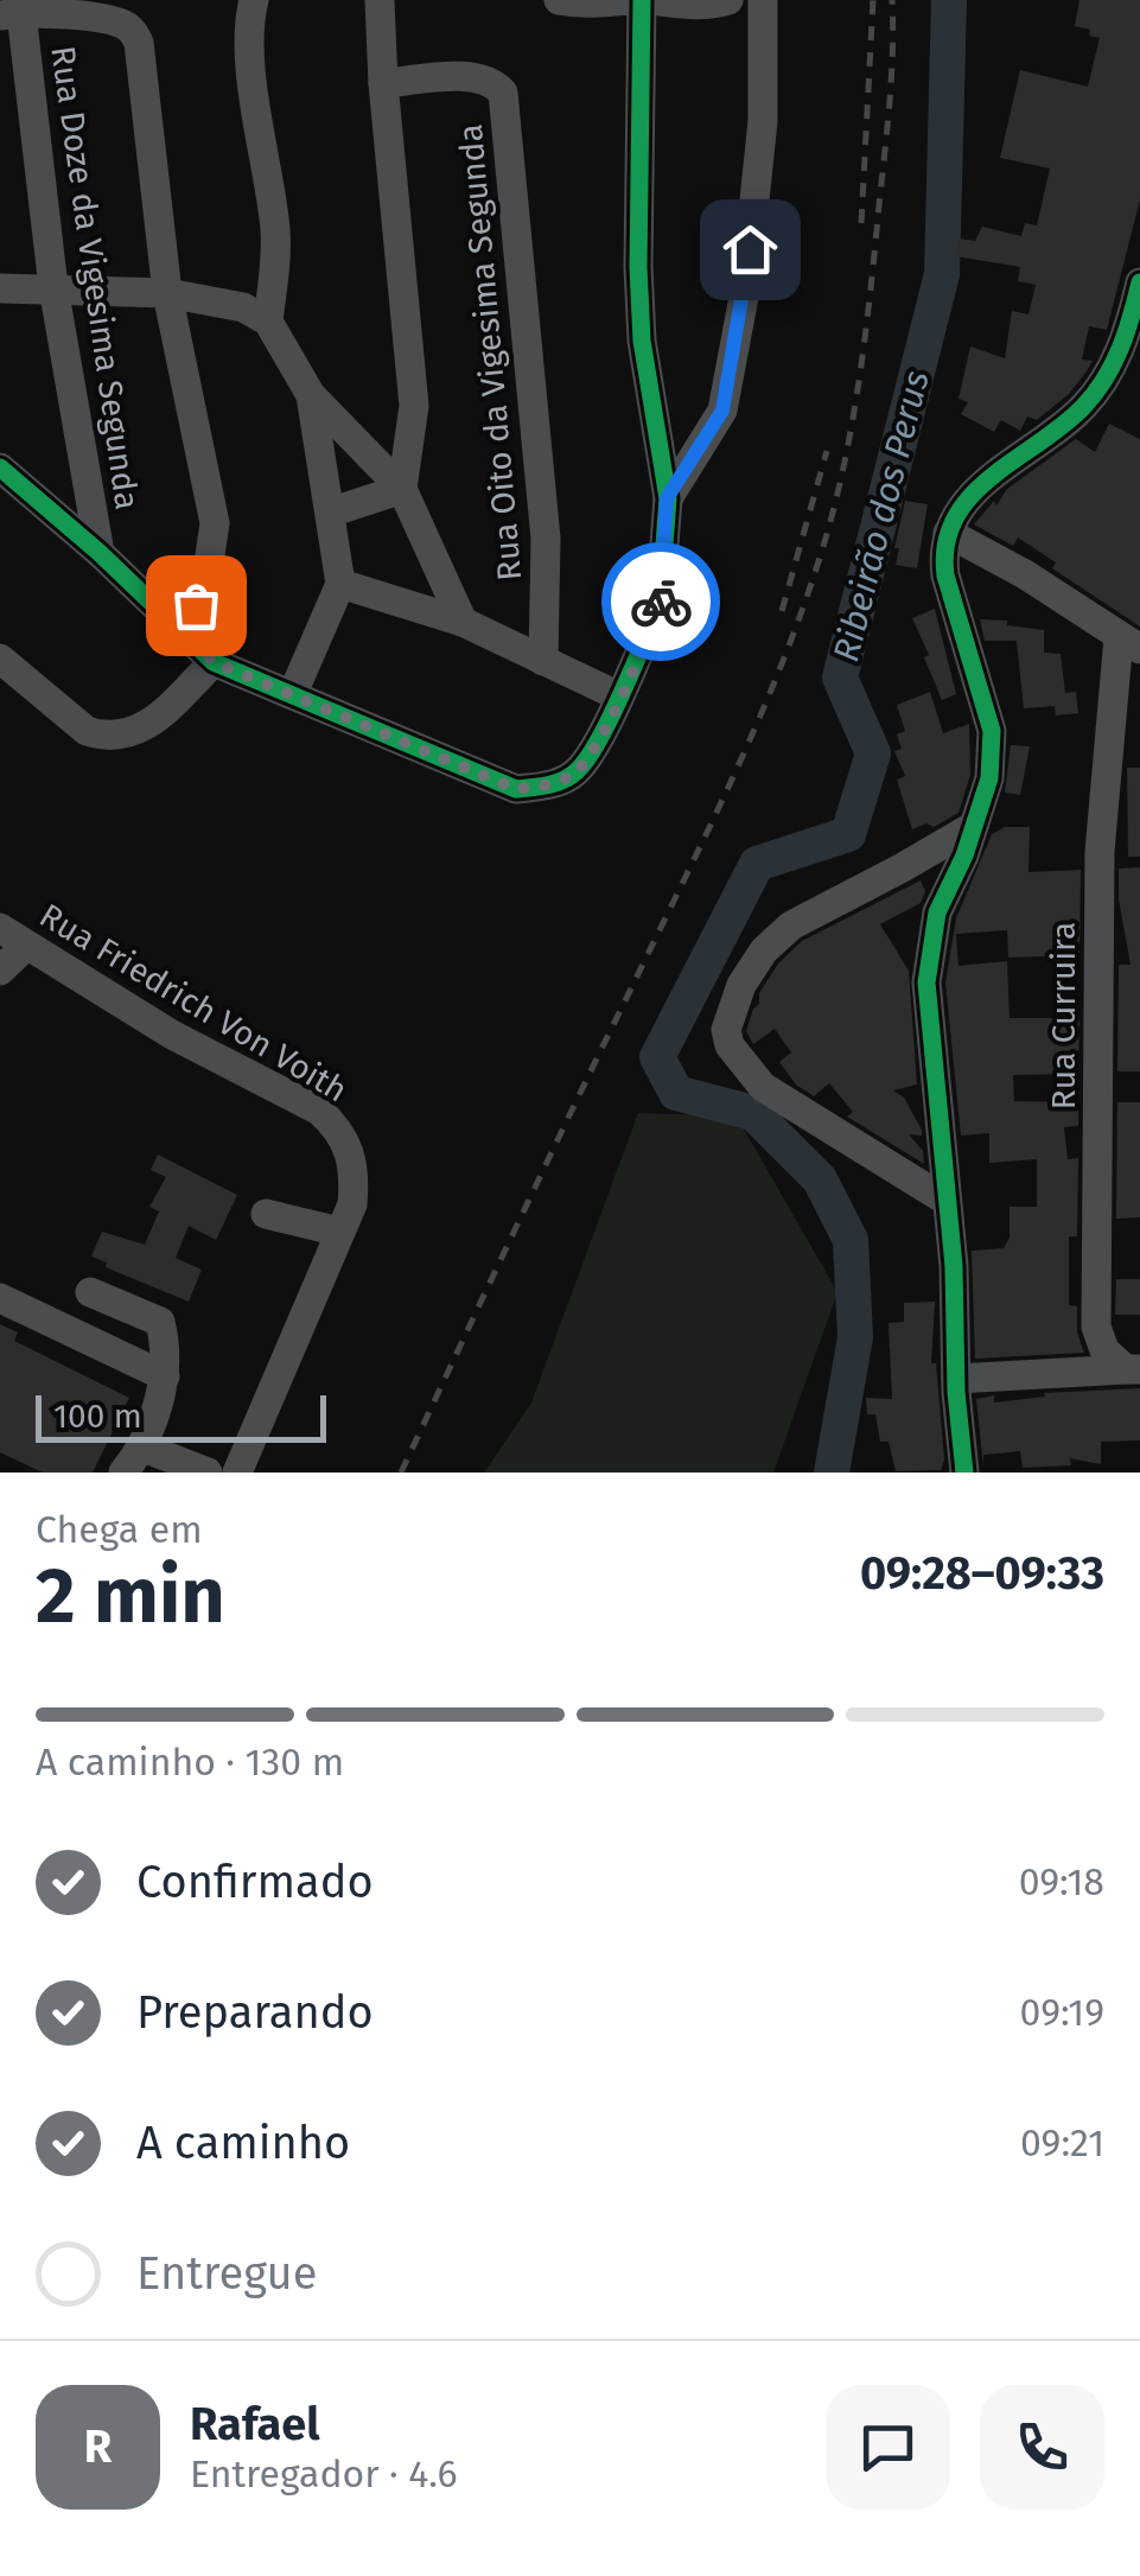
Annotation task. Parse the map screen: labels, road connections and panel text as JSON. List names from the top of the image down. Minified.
{"streets":{"street":["Rua Doze da Vigesima Segunda","Rua Oito da Vigesima Segunda","Rua Friedrich Von Voith","Rua Curruira"]},"water":["Ribeirão dos Perus"],"scale_bar":"100 m","page":{"scale":"100 m","heading":["2 min","Chega em","09:28–09:33"],"panel":["Rafael","Entregador · 4.6"],"bar":"A caminho · 130 m","list":[["Confirmado","09:18"],["Preparando","09:19"],["A caminho","09:21"],"Entregue"],"round":"R"}}
